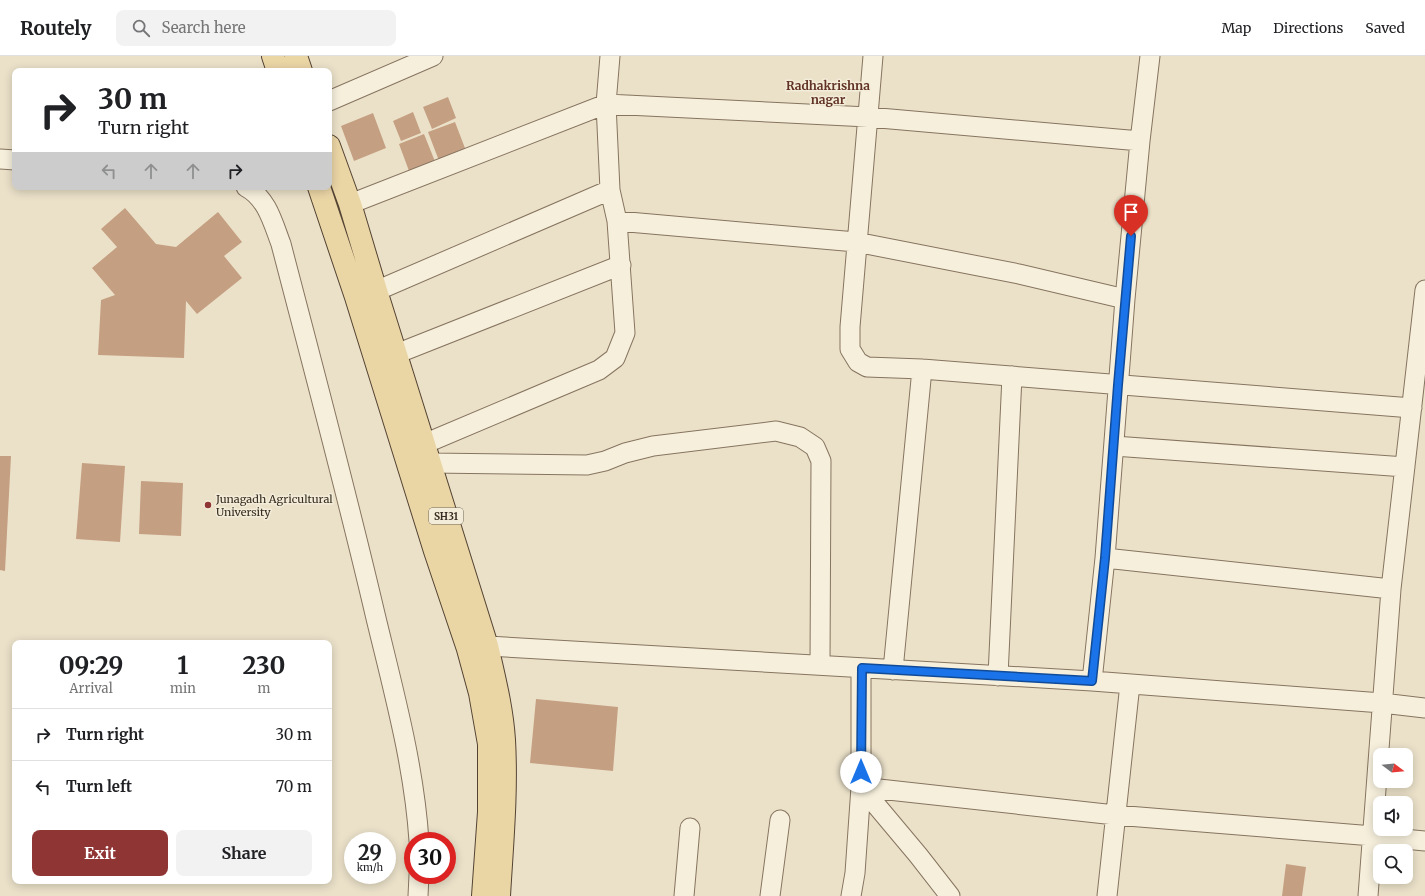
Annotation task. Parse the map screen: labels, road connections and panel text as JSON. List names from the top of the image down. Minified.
{"streets":{"main road":["SH31"]},"districts":["Radhakrishna nagar"],"places":["Junagadh Agricultural University"],"north":"right","page":{"header":"Routely","search":"Search here","nav":["Map","Directions","Saved"],"turn":["30 m","Turn right"],"eta":["09:29","Arrival","1","min","230","m"],"list":[{"name":"Turn right","value":"30 m"},{"name":"Turn left","value":"70 m"}],"buttons":["Exit","Share"],"speed":"29 km/h","limit":"30"}}
